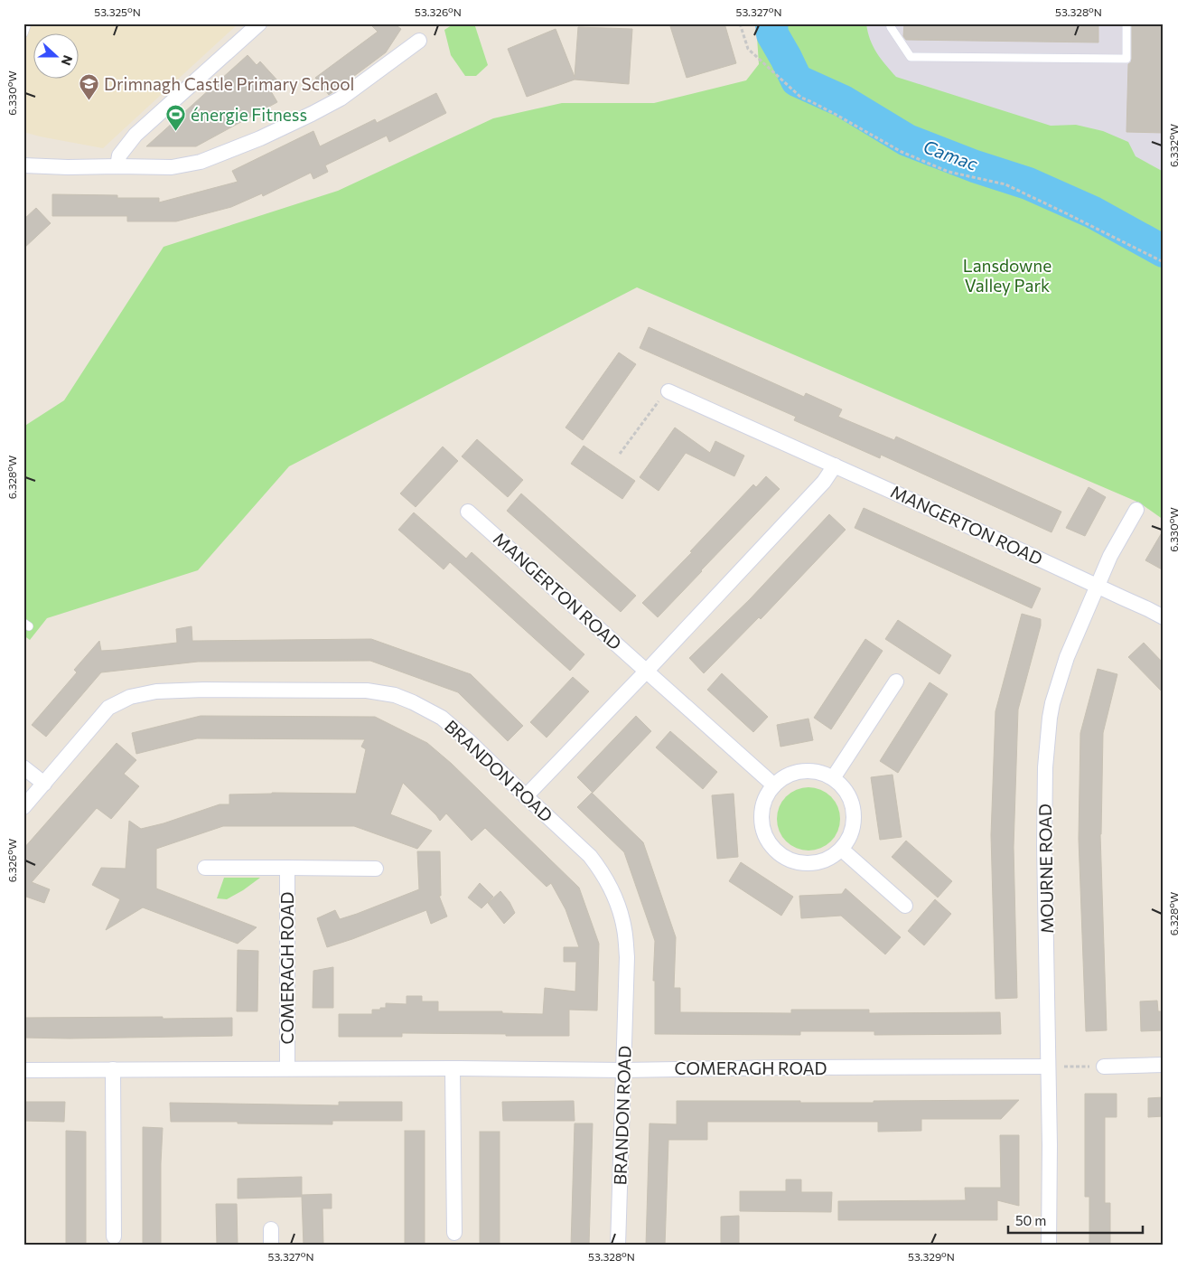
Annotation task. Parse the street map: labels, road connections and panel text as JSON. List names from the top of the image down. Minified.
{"streets":{"street":["MANGERTON ROAD","BRANDON ROAD","MOURNE ROAD","COMERAGH ROAD"]},"crossings":[["MANGERTON ROAD","MOURNE ROAD"],["BRANDON ROAD","COMERAGH ROAD"],["MOURNE ROAD","COMERAGH ROAD"]],"water":["Camac"],"parks":["Lansdowne Valley Park"],"places":{"school or university":["Drimnagh Castle Primary School"],"sports":["énergie Fitness"]},"scale_bar":"50 m","north":"right","coordinates":["53.325°N","53.326°N","53.327°N","53.328°N","6.330°W","6.332°W","6.328°W","6.326°W","53.329°N"]}
